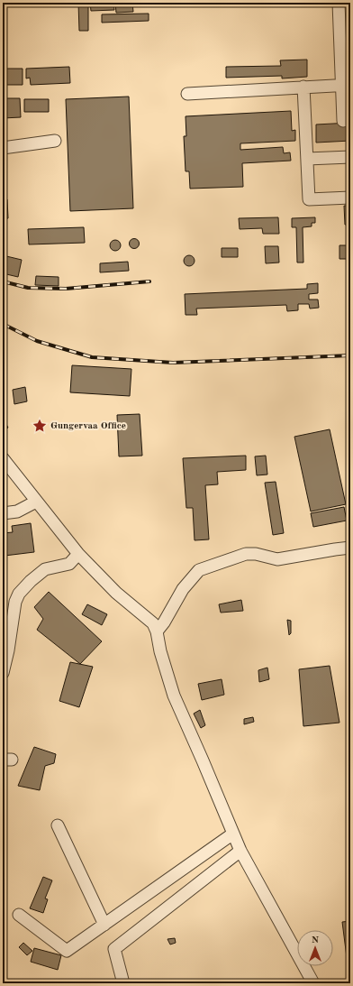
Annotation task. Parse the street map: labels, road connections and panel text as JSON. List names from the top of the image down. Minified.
{"places":{"place":["Gungervaa Office"]},"north":"top"}
